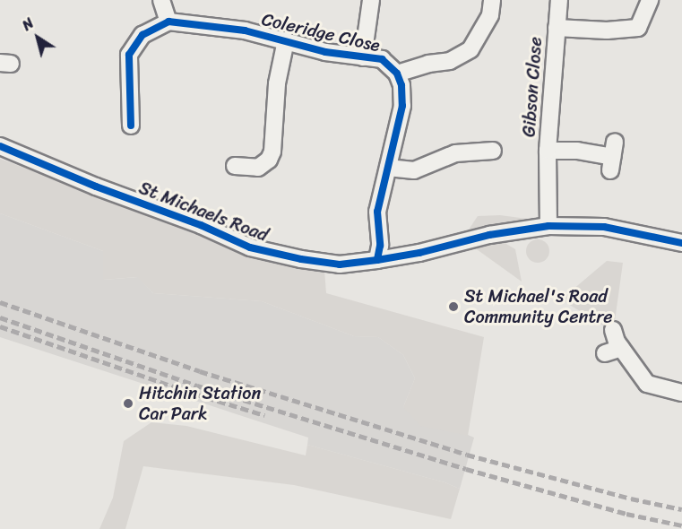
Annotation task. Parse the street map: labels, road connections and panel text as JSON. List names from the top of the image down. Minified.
{"streets":{"street":["Coleridge Close","Gibson Close","St Michaels Road"]},"crossings":[["Coleridge Close","St Michaels Road"],["Gibson Close","St Michaels Road"]],"places":["St Michael's Road Community Centre","Hitchin Station Car Park"],"north":"top left"}
